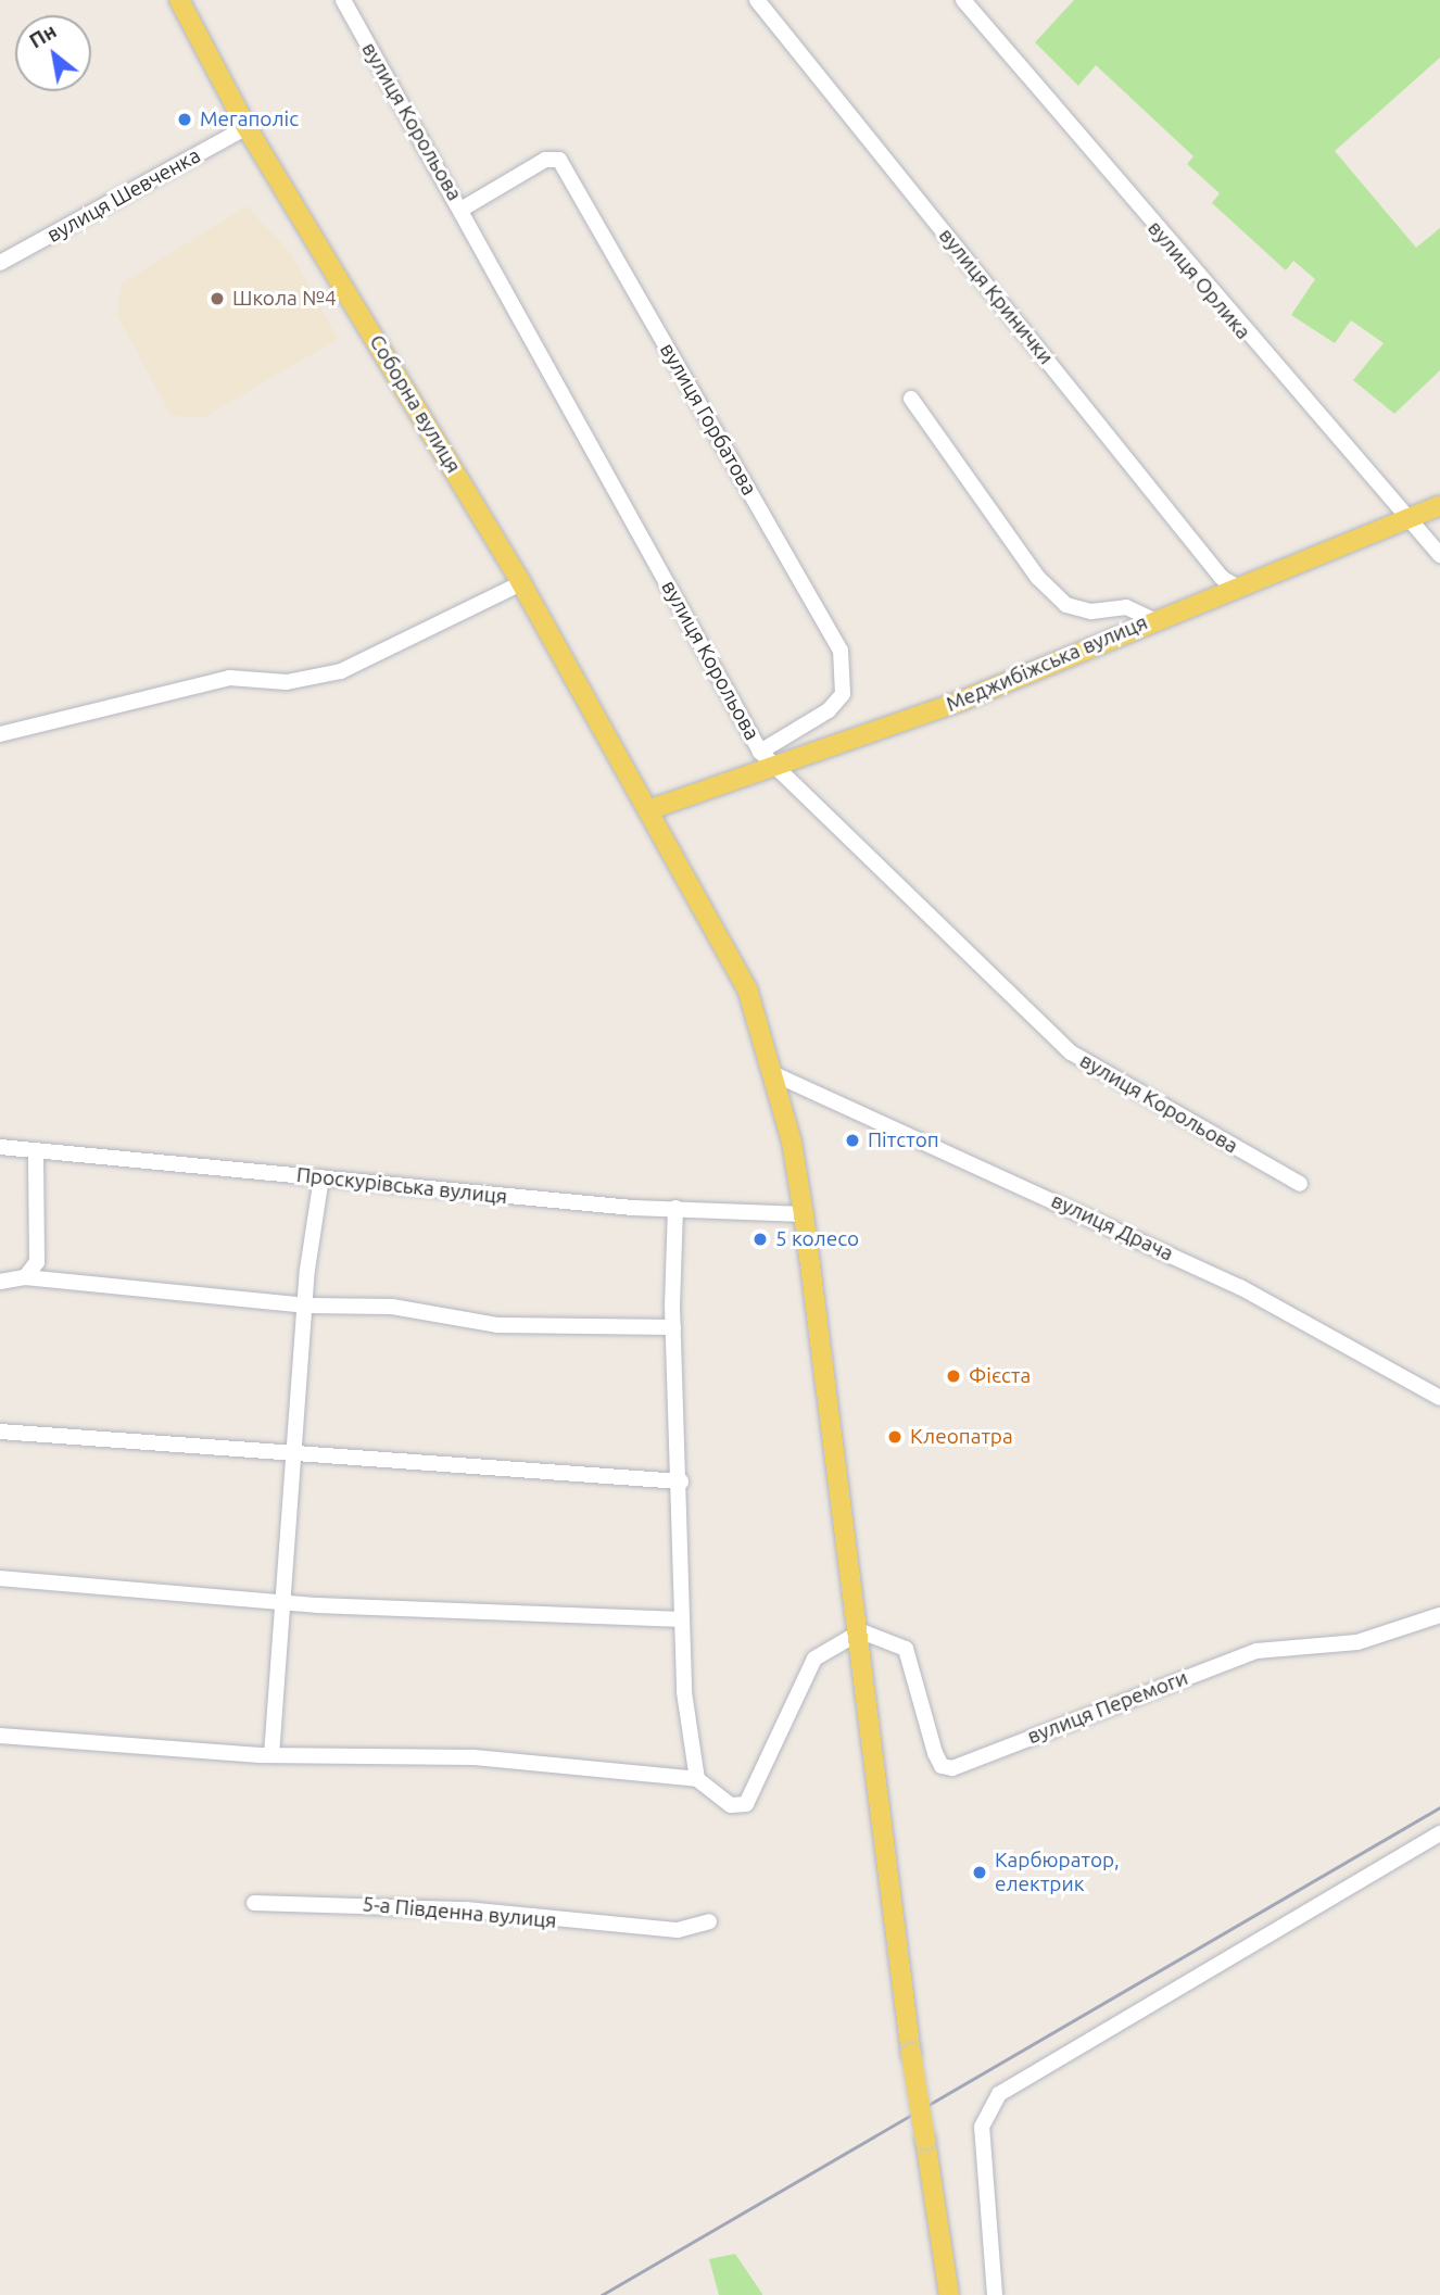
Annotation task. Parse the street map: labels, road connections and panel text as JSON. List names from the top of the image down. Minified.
{"streets":{"main road":["Соборна вулиця","Меджибіжська вулиця"],"street":["вулиця Корольова","вулиця Шевченка","вулиця Орлика","вулиця Кринички","вулиця Горбатова","Проскурівська вулиця","вулиця Драча","вулиця Перемоги","5-а Південна вулиця"]},"crossings":[["вулиця Корольова","вулиця Горбатова"],["вулиця Корольова","Меджибіжська вулиця"],["вулиця Шевченка","Соборна вулиця"],["вулиця Орлика","Меджибіжська вулиця"],["вулиця Кринички","Меджибіжська вулиця"],["Соборна вулиця","Меджибіжська вулиця"],["Соборна вулиця","Проскурівська вулиця"],["Соборна вулиця","вулиця Драча"],["Соборна вулиця","вулиця Перемоги"],["вулиця Горбатова","Меджибіжська вулиця"]],"places":["Мегаполіс","Школа №4","Пітстоп","5 колесо","Фієста","Клеопатра","Карбюратор, електрик"],"north":"top left"}
